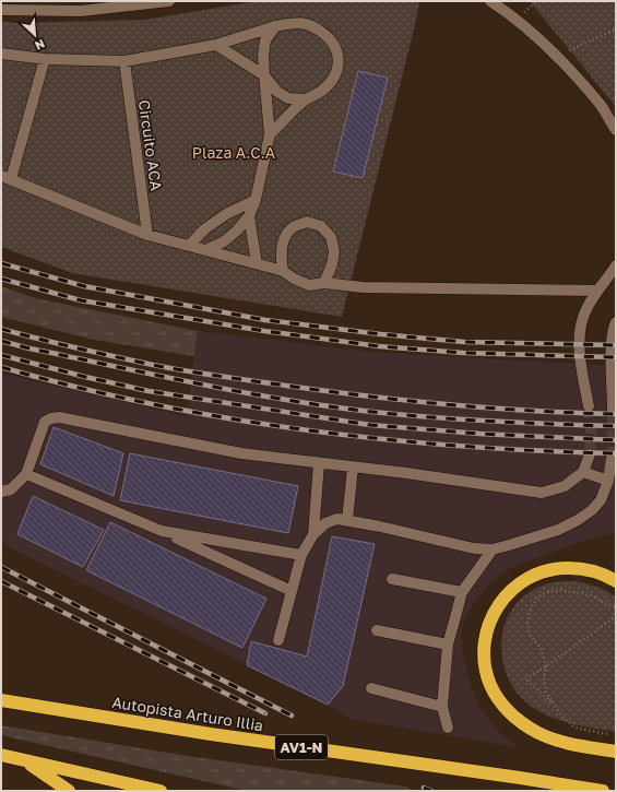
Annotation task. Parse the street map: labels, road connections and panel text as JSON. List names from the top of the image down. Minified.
{"streets":{"highway":["Autopista Arturo Illia","AV1-N"],"street":["Circuito ACA"]},"parks":["Plaza A.C.A"],"north":"bottom right"}
